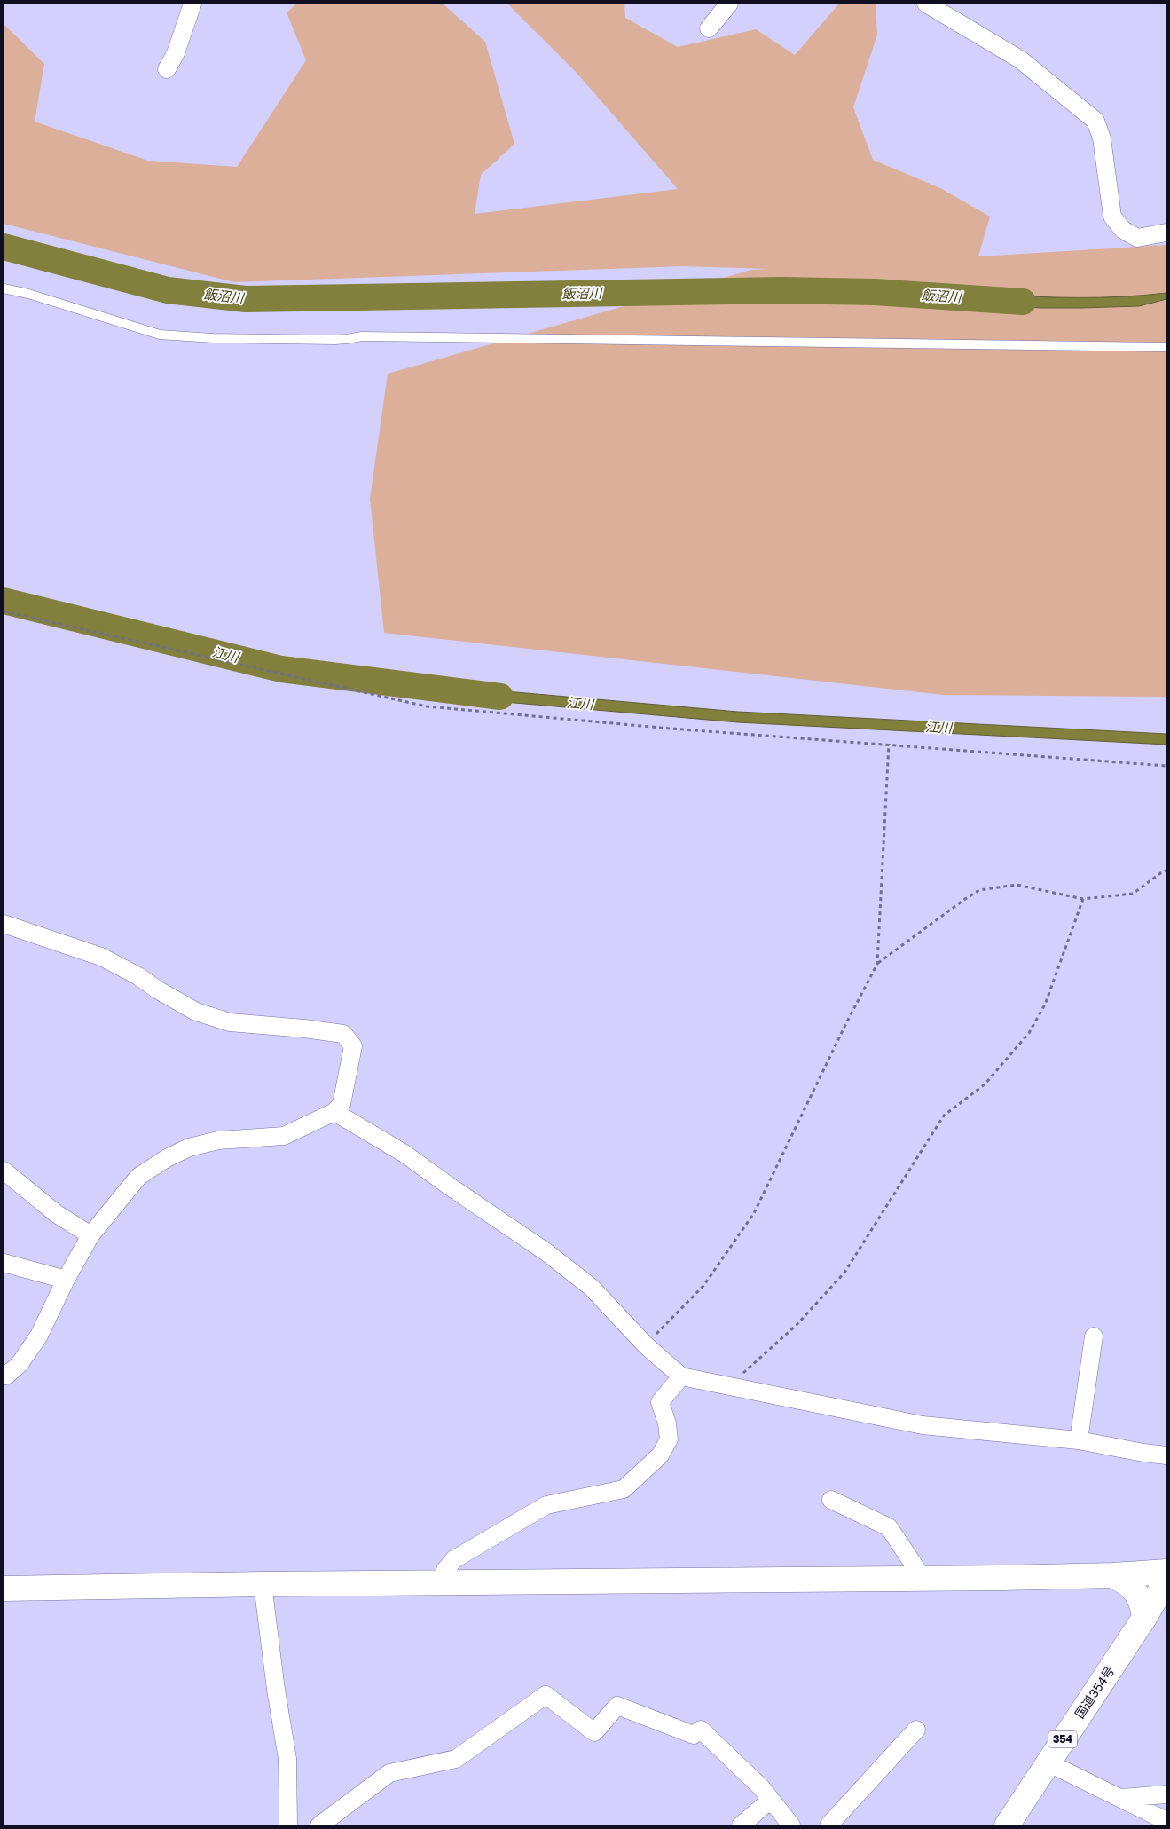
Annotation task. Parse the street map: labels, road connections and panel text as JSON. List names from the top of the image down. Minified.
{"streets":{"main road":["国道354号","354"]},"water":["飯沼川","江川"]}
